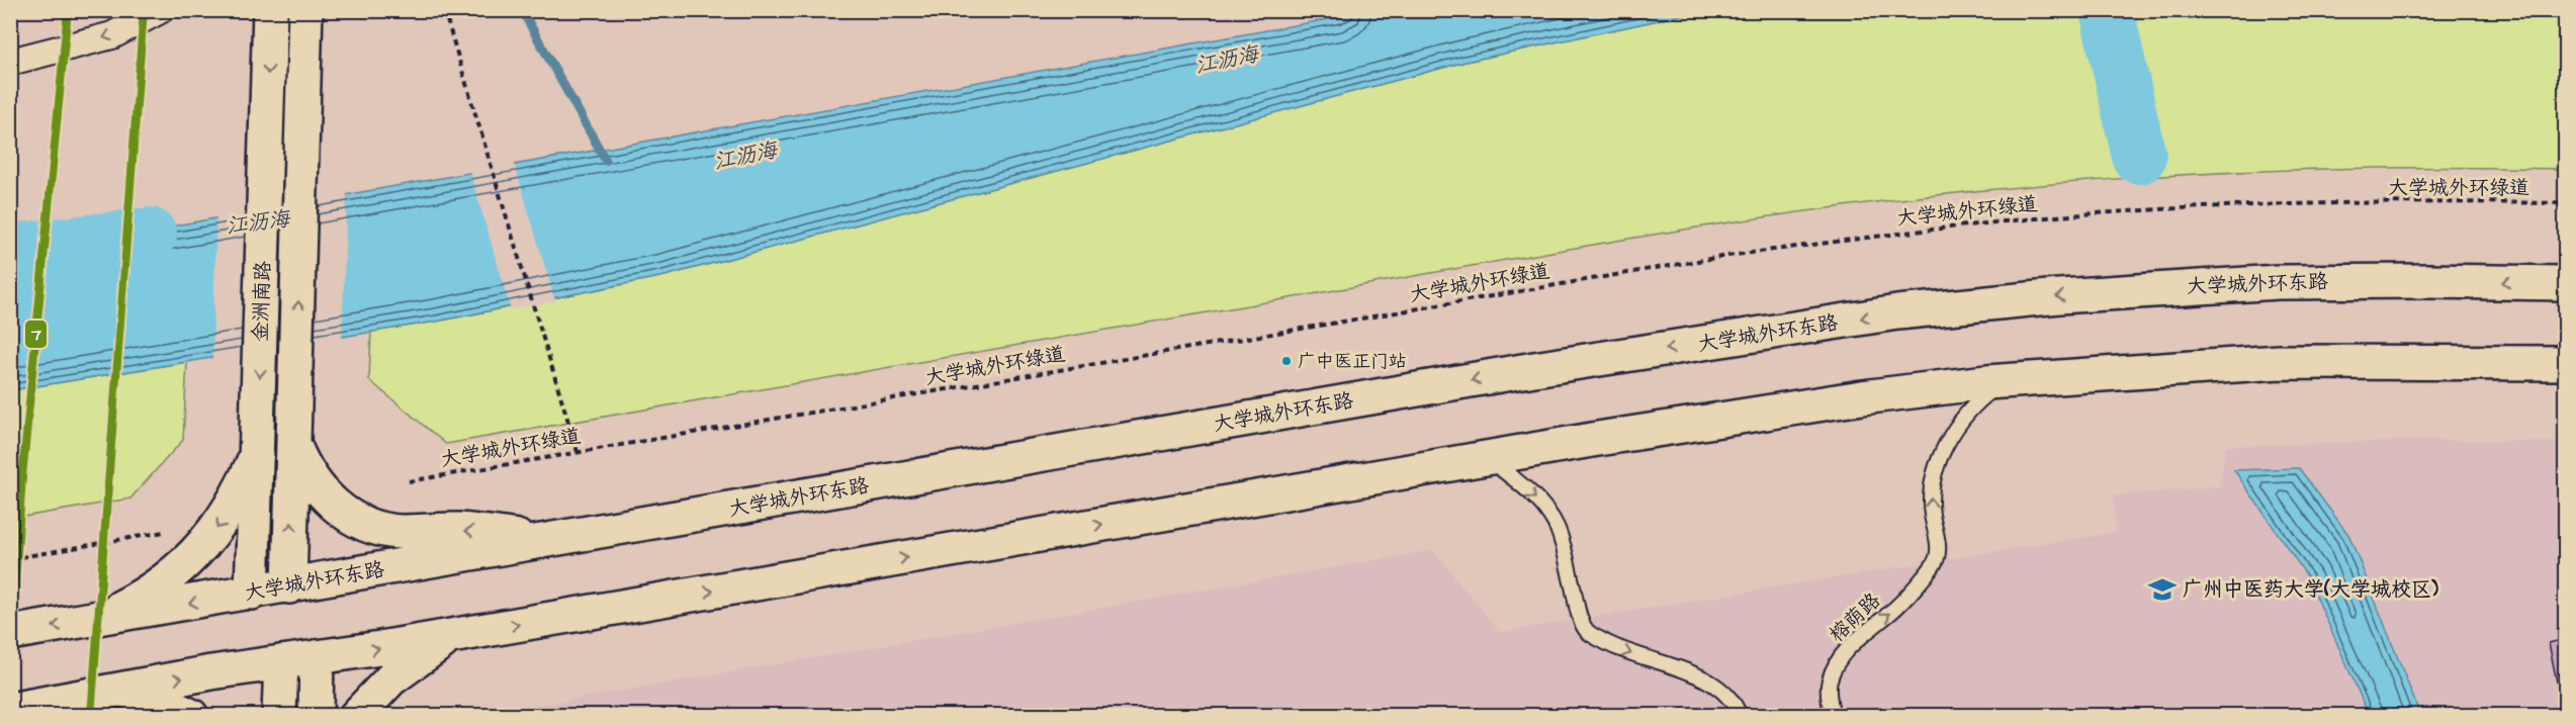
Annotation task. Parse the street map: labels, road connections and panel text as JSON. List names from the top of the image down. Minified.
{"streets":{"main road":["大学城外环东路","金洲南路"],"lane":["榕荫路"],"path":["大学城外环绿道"]},"crossings":[["大学城外环东路","金洲南路"]],"one_way":["榕荫路"],"water":["江沥海"],"places":{"other":["广中医正门站"],"school or university":["广州中医药大学(大学城校区)"]},"lines":["transit line 7"]}
